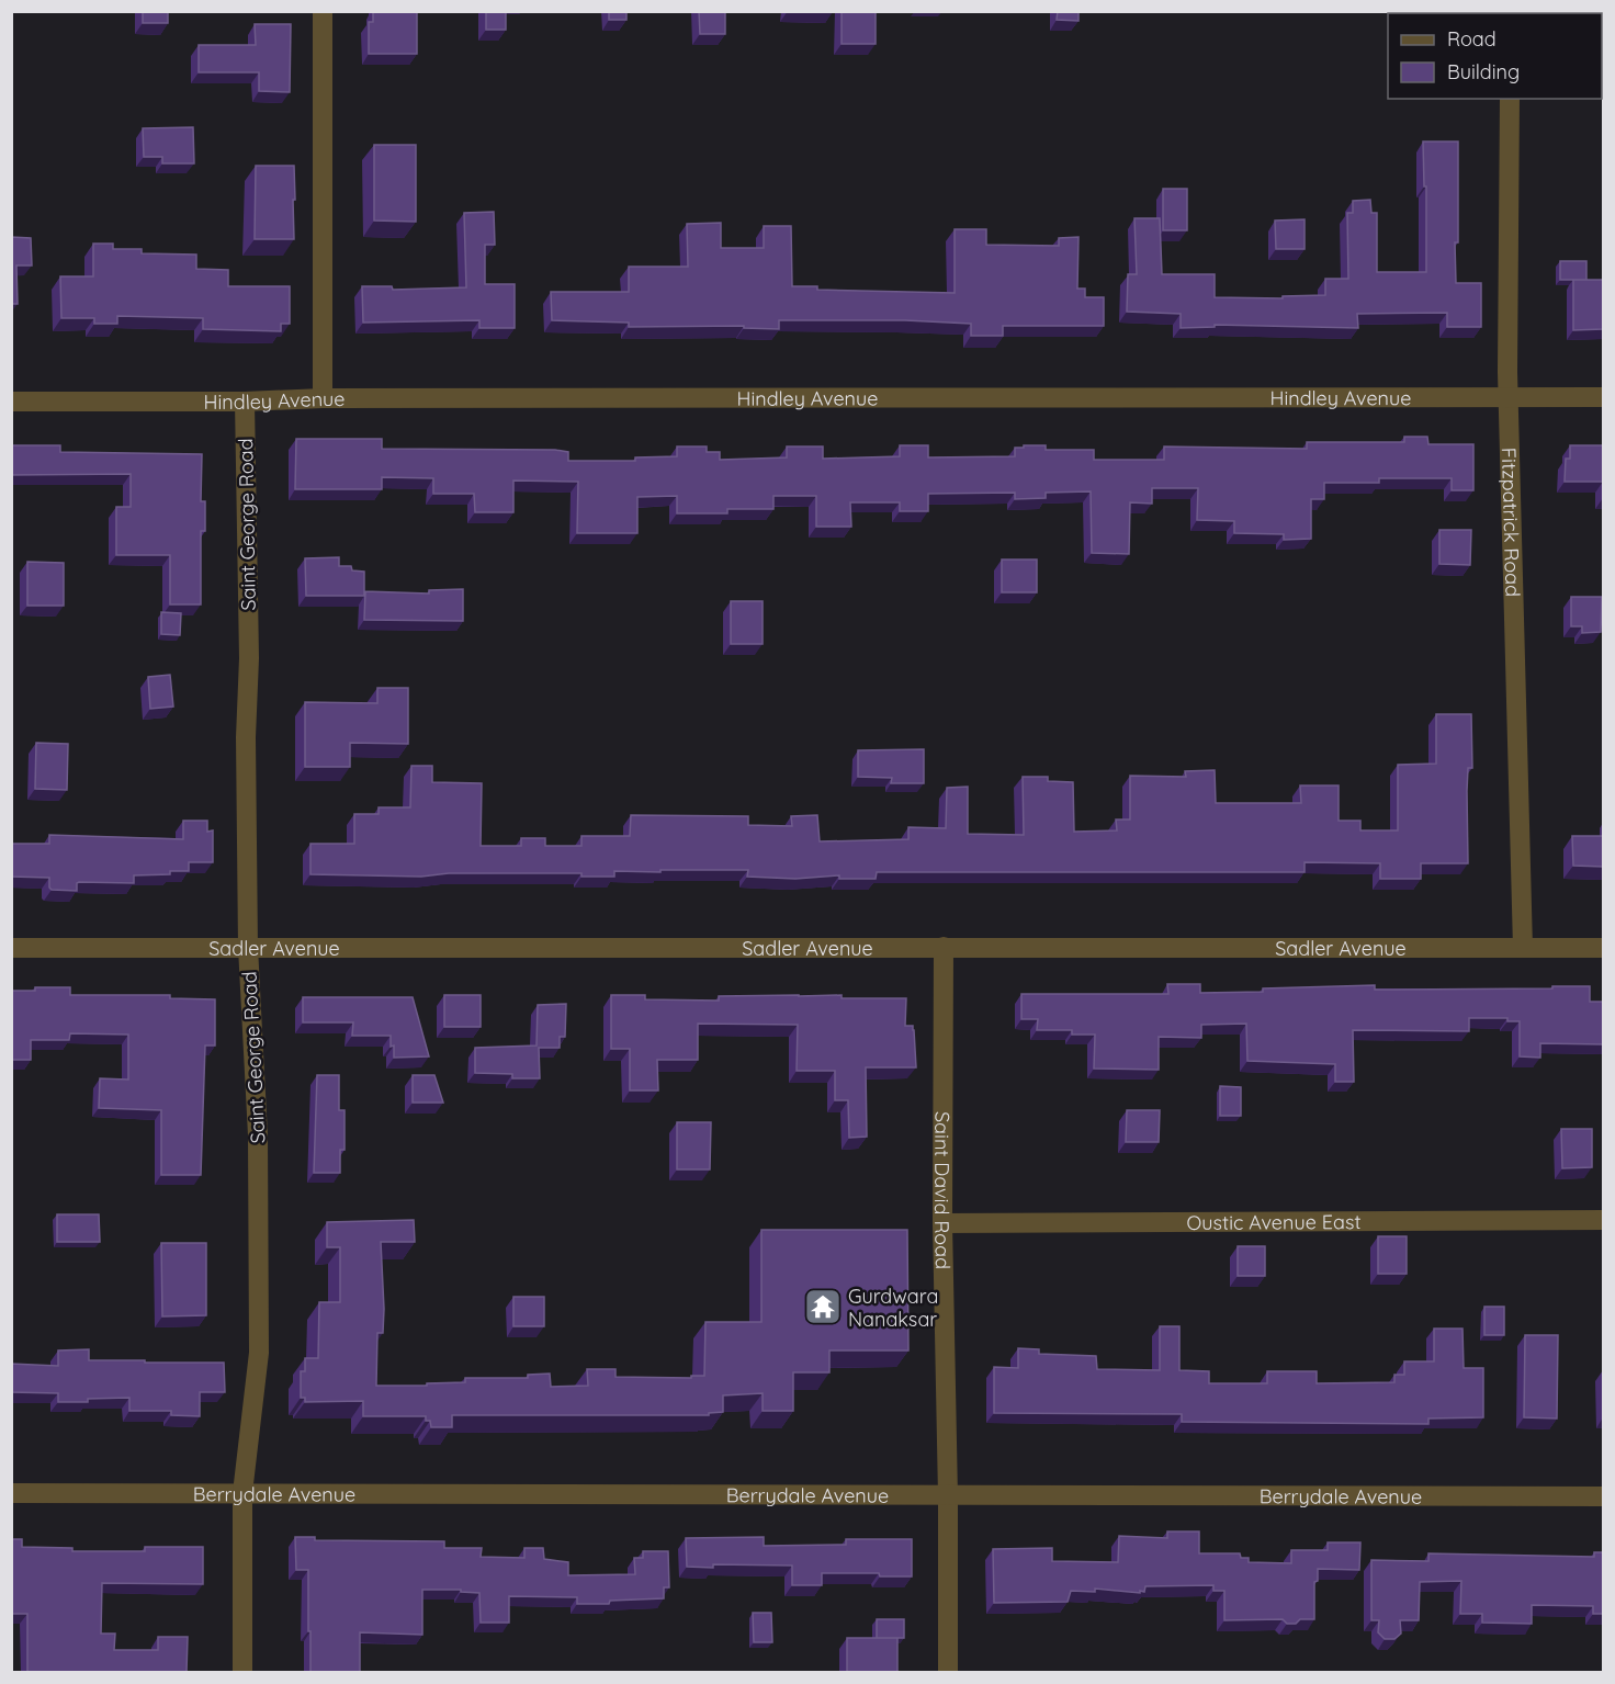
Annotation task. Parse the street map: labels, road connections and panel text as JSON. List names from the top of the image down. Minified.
{"streets":{"street":["Hindley Avenue","Fitzpatrick Road","Saint George Road","Sadler Avenue","Saint David Road","Oustic Avenue East","Berrydale Avenue"]},"crossings":[["Hindley Avenue","Fitzpatrick Road"],["Hindley Avenue","Saint George Road"],["Fitzpatrick Road","Sadler Avenue"],["Saint George Road","Sadler Avenue"],["Saint George Road","Berrydale Avenue"],["Sadler Avenue","Saint David Road"],["Saint David Road","Oustic Avenue East"],["Saint David Road","Berrydale Avenue"]],"places":{"temple":["Gurdwara Nanaksar"]},"legend":["Road","Building"]}
